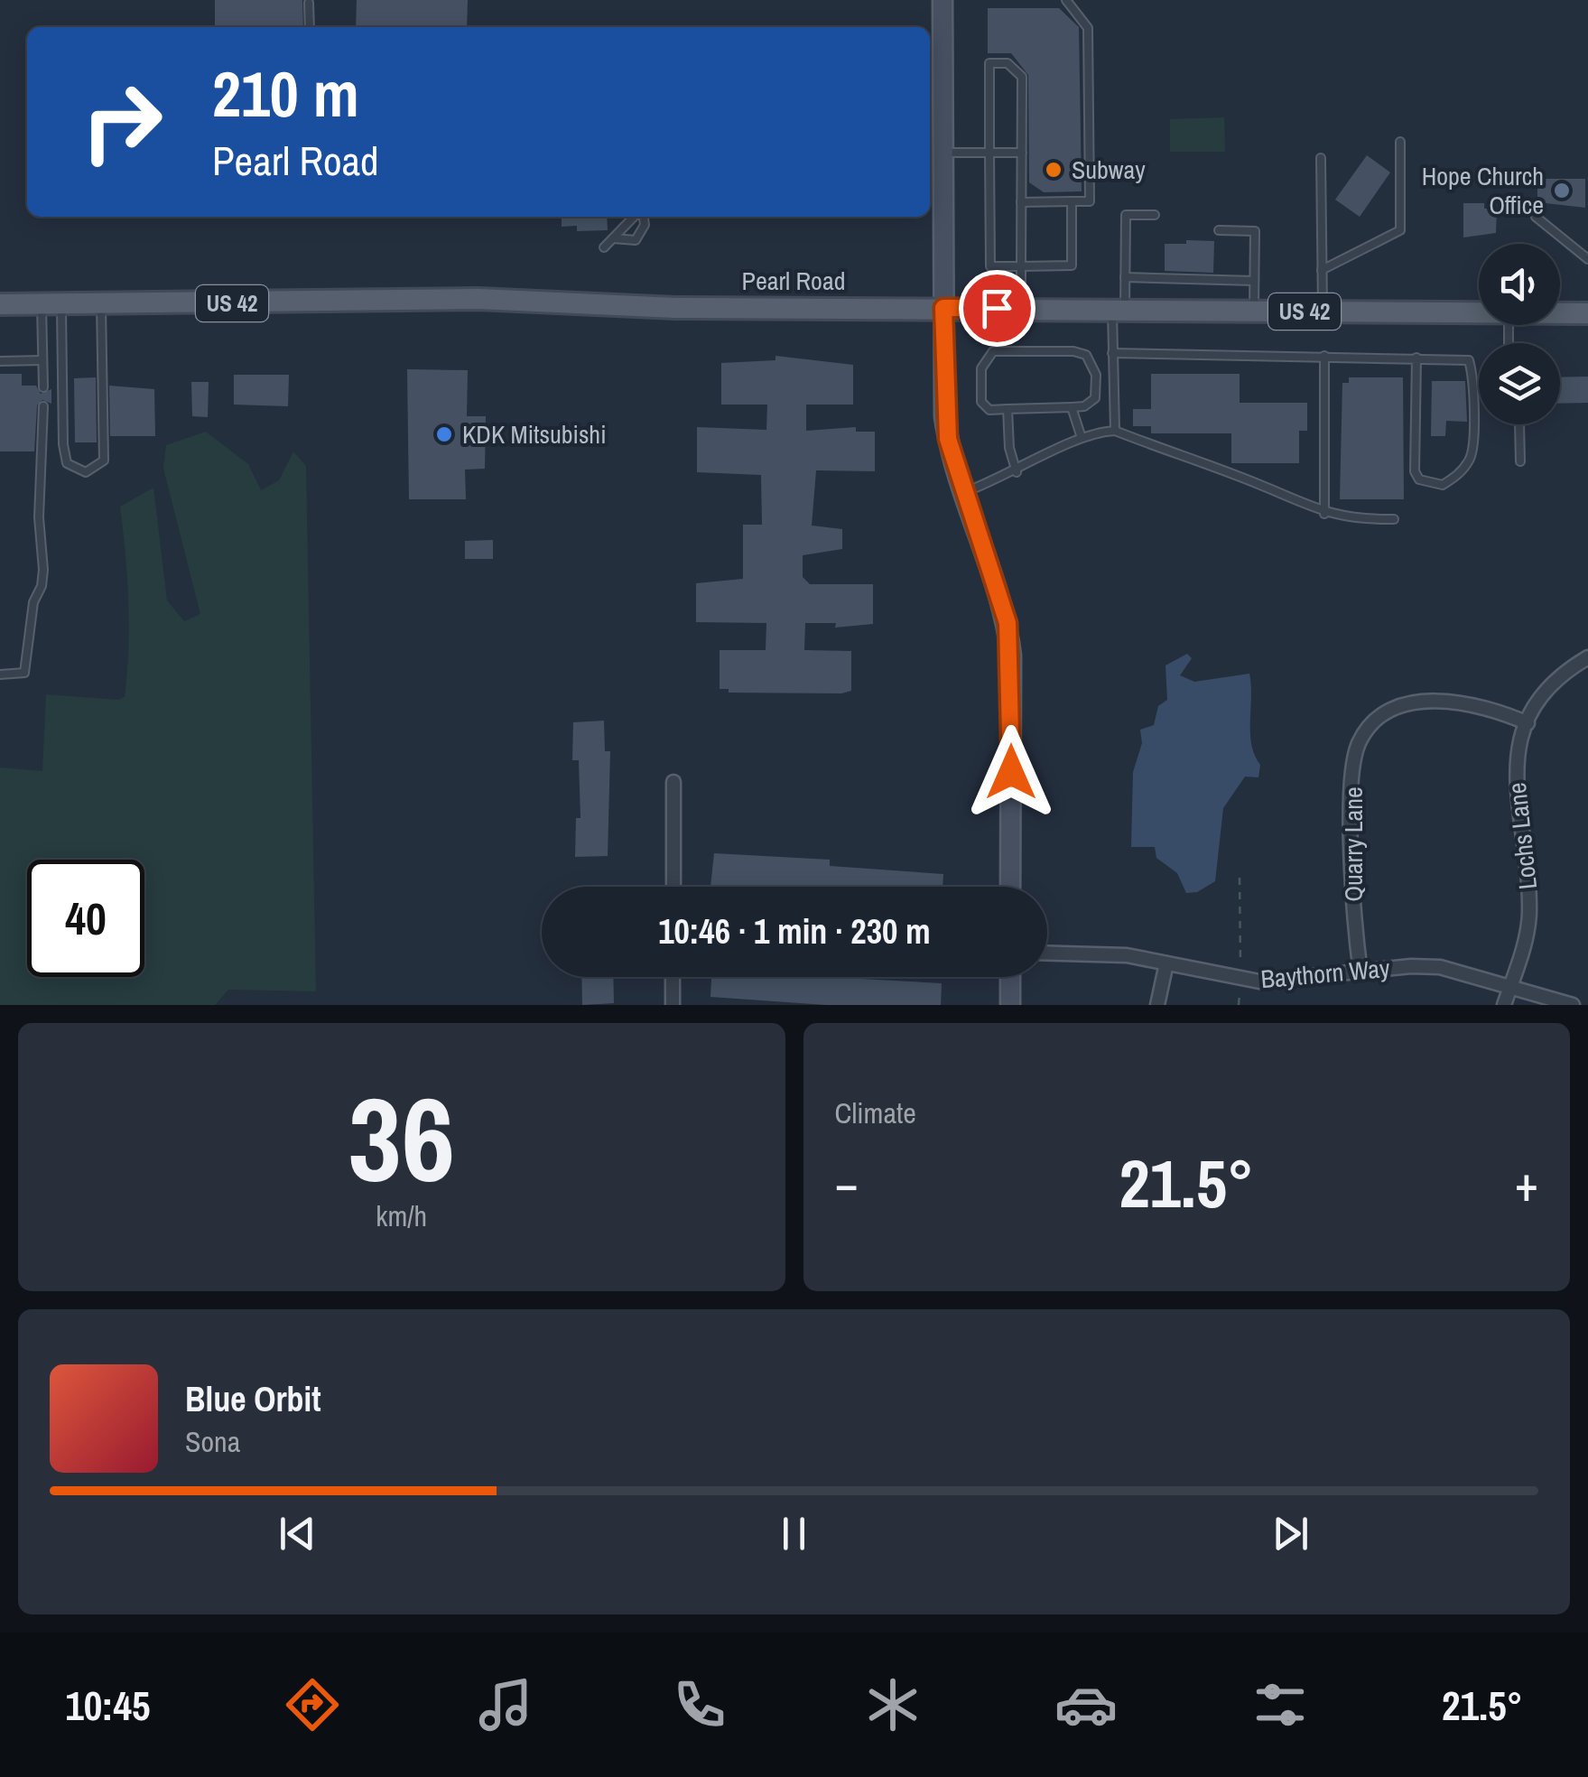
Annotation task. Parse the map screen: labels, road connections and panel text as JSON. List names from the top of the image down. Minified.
{"streets":{"main road":["Pearl Road","US 42"],"street":["Lochs Lane","Quarry Lane","Baythorn Way"]},"crossings":[["Lochs Lane","Quarry Lane"],["Lochs Lane","Baythorn Way"],["Quarry Lane","Baythorn Way"]],"places":["Subway","Hope Church Office","KDK Mitsubishi"],"page":{"turn":["210 m","Pearl Road"],"limit":"40","trip":"10:46 · 1 min · 230 m","tile":[["36","km/h"],"Climate"],"heat":["−","21.5°","+"],"song":["Blue Orbit","Sona"],"tabs":["10:45","21.5°"]}}
